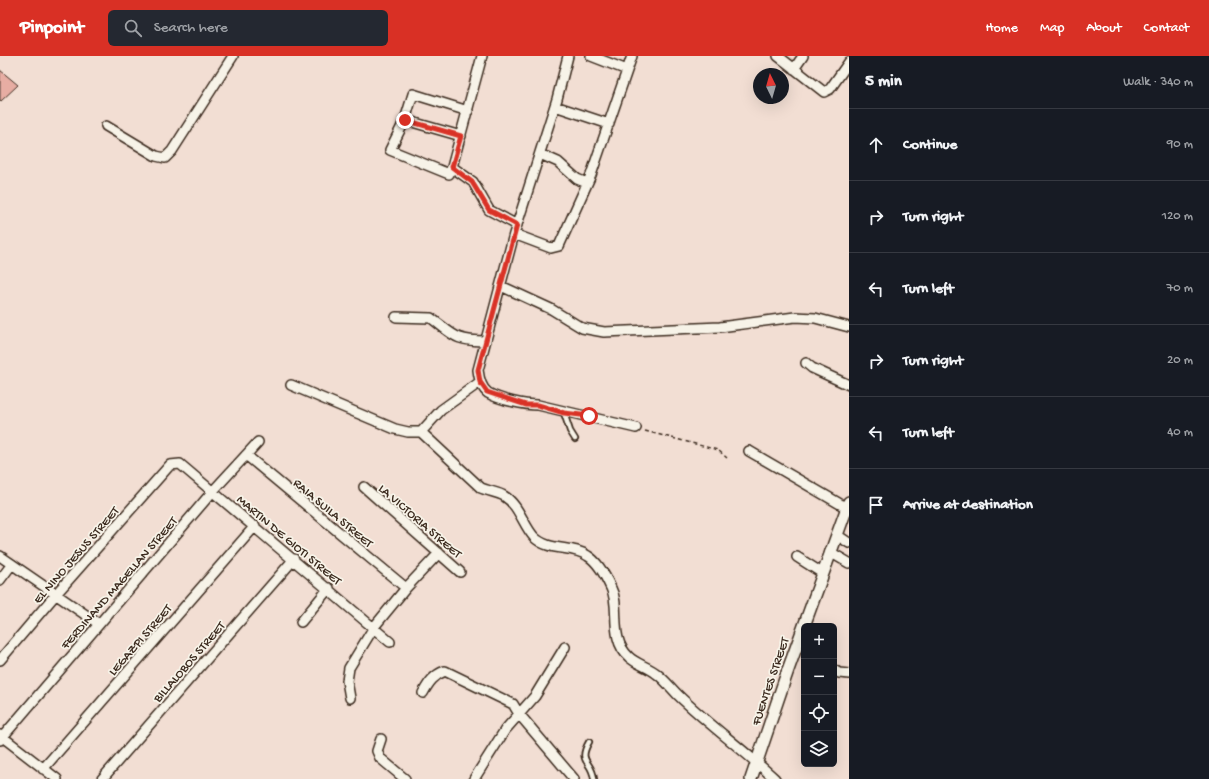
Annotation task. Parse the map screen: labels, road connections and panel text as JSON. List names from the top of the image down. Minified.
{"streets":{"street":["RAIA SUILA STREET","LA VICTORIA STREET","MARTIN DE GIOTI STREET","EL NINO JESUS STREET","FERDINAND MAGELLAN STREET","LEGAZPI STREET","BILLALOBOS STREET","FUENTES STREET"]},"crossings":[["RAIA SUILA STREET","FERDINAND MAGELLAN STREET"],["MARTIN DE GIOTI STREET","EL NINO JESUS STREET"],["MARTIN DE GIOTI STREET","FERDINAND MAGELLAN STREET"],["MARTIN DE GIOTI STREET","LEGAZPI STREET"],["MARTIN DE GIOTI STREET","BILLALOBOS STREET"]],"north":"top","page":{"header":"Pinpoint","search":"Search here","nav":["Home","Map","About","Contact"],"heading":["5 min","Walk · 340 m"],"list":[["Continue","90 m"],["Turn right","120 m"],["Turn left","70 m"],["Turn right","20 m"],["Turn left","40 m"],"Arrive at destination"],"map_buttons":["+","−"]}}
